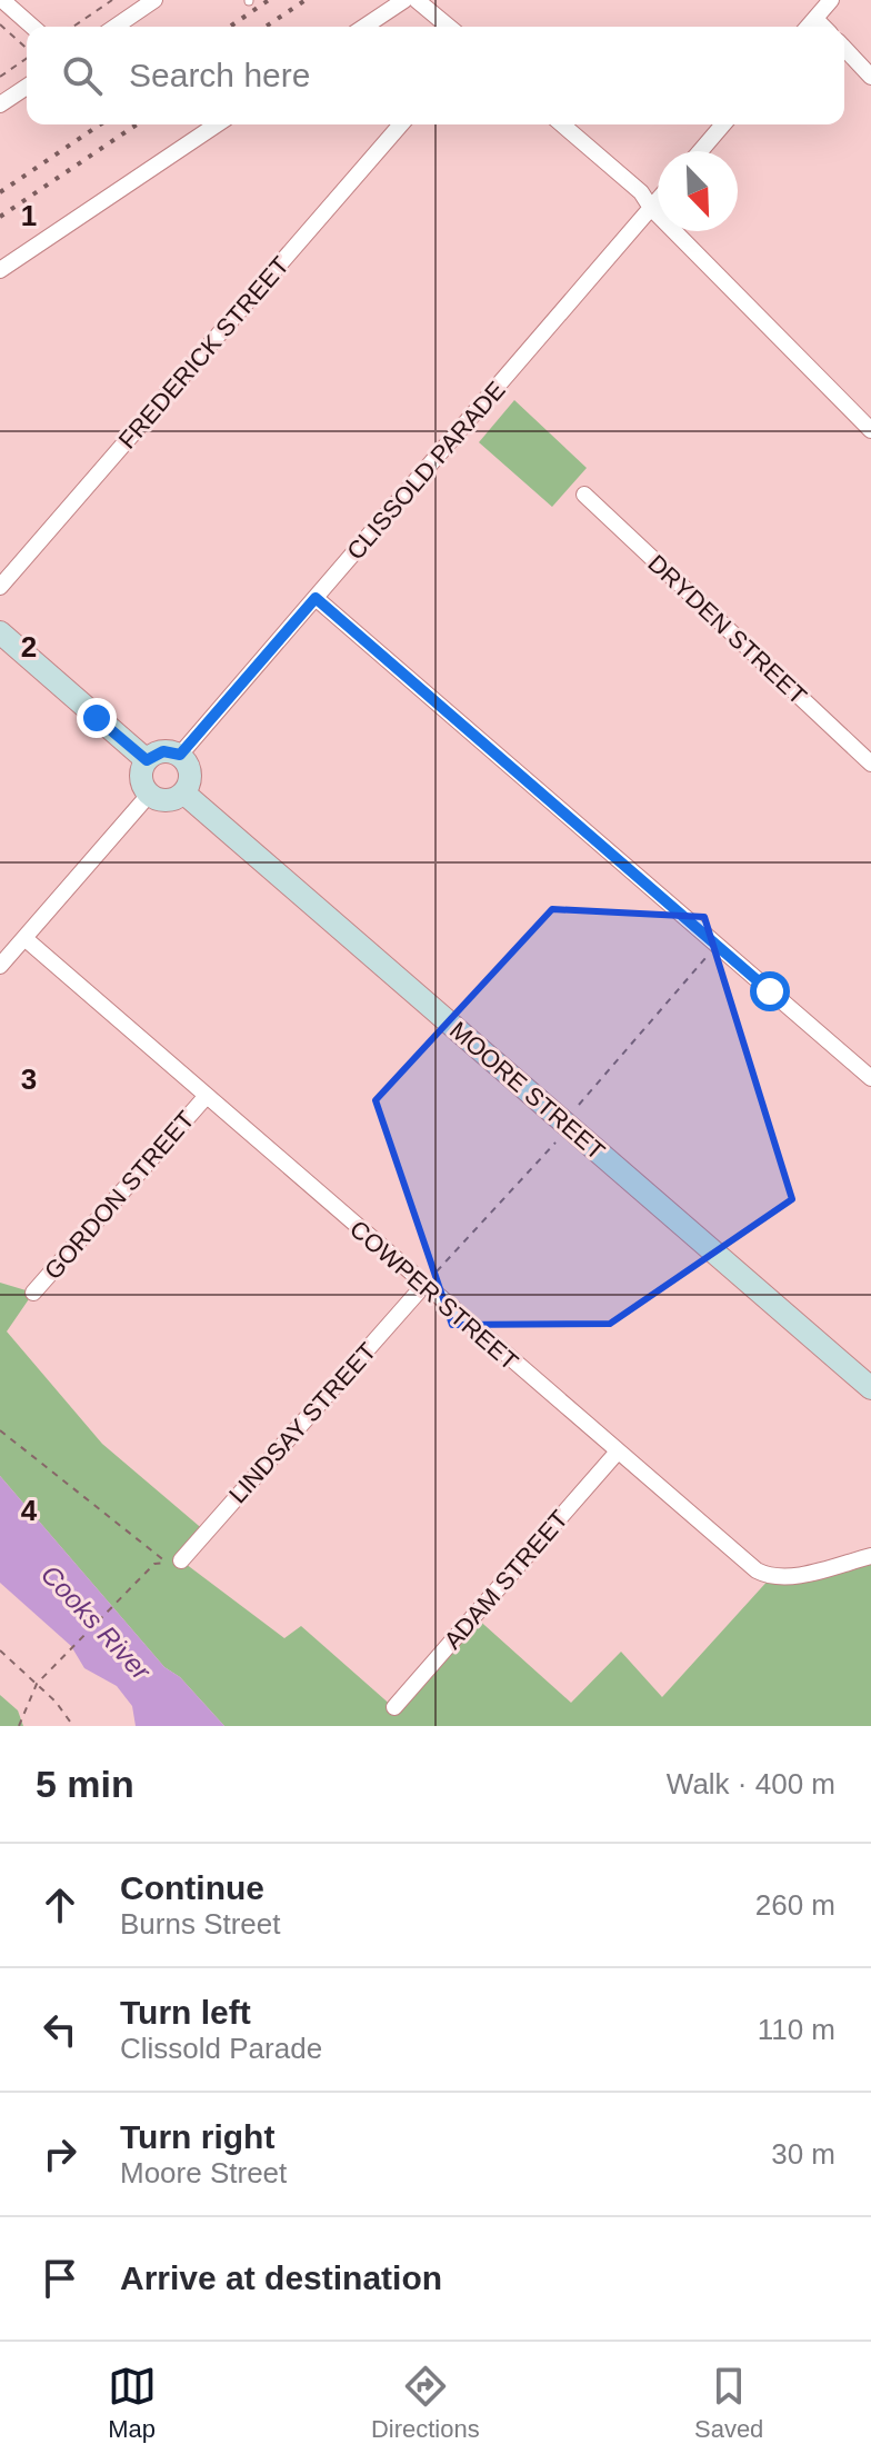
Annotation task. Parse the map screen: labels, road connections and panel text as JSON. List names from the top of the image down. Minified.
{"streets":{"street":["FREDERICK STREET","CLISSOLD PARADE","DRYDEN STREET","MOORE STREET","GORDON STREET","COWPER STREET","LINDSAY STREET","ADAM STREET"]},"crossings":[["CLISSOLD PARADE","MOORE STREET"],["GORDON STREET","COWPER STREET"],["COWPER STREET","LINDSAY STREET"],["COWPER STREET","ADAM STREET"]],"water":["Cooks River"],"north":"bottom right","page":{"search":"Search here","heading":["5 min","Walk · 400 m"],"list":[["Continue","Burns Street","260 m"],["Turn left","Clissold Parade","110 m"],["Turn right","Moore Street","30 m"],"Arrive at destination"],"nav":["Map","Directions","Saved"]},"grid":{"rows":["1","2","3","4"]}}
